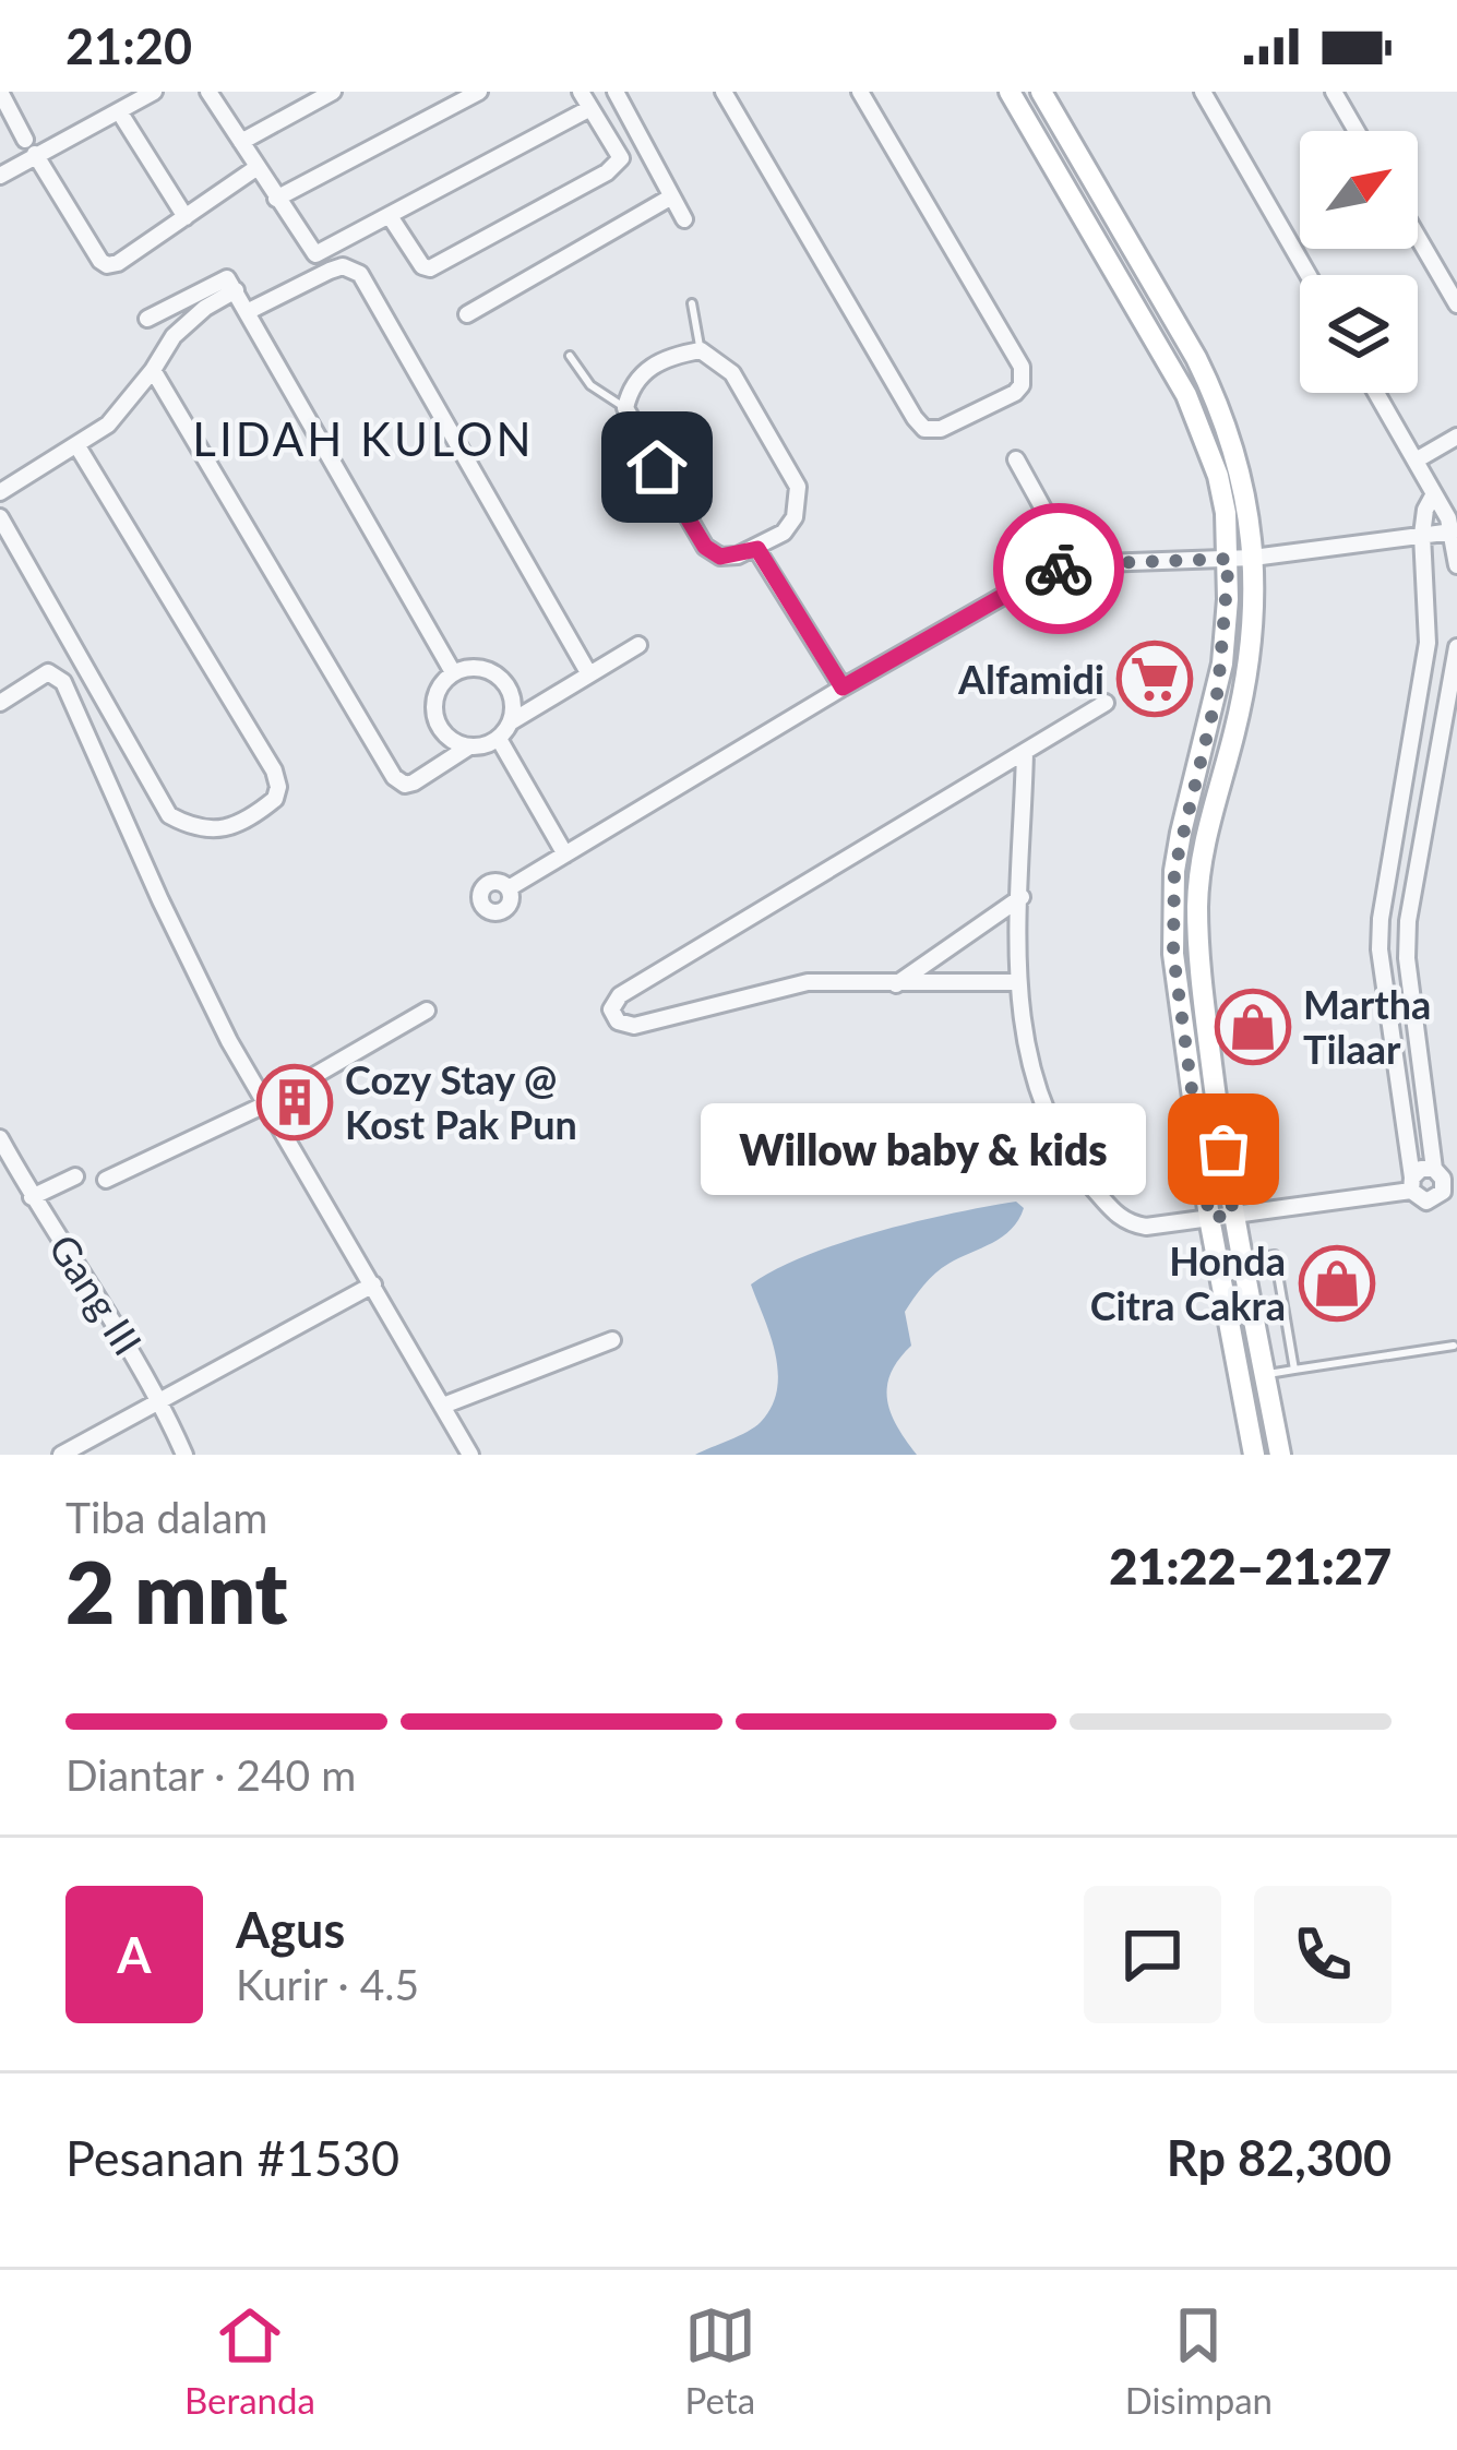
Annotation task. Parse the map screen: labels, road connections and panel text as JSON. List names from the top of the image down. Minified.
{"streets":{"street":["Gang III"]},"districts":["LIDAH KULON"],"places":{"supermarket":["Alfamidi"],"shop":["Martha Tilaar","Honda Citra Cakra"],"building":["Cozy Stay @ Kost Pak Pun"],"other":["Willow baby & kids"]},"north":"top right","page":{"status":"21:20","bubble":"Willow baby & kids","heading":["2 mnt","Tiba dalam","21:22–21:27"],"panel":["Agus","Kurir · 4.5","Pesanan #1530","Rp 82,300"],"bar":"Diantar · 240 m","round":"A","tabs":["Beranda","Peta","Disimpan"]}}
